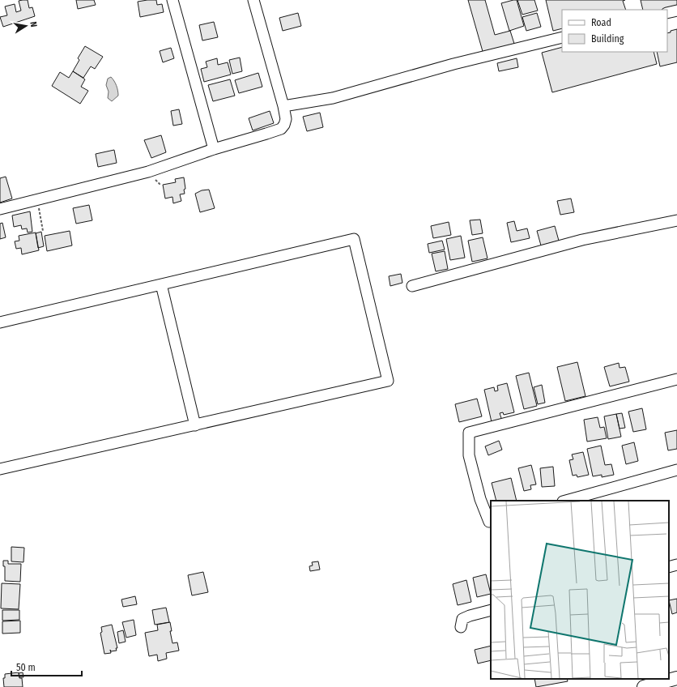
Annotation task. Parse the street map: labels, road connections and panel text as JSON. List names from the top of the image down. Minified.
{"legend":["Road","Building"],"scale_bar":"50 m","north":"right"}
